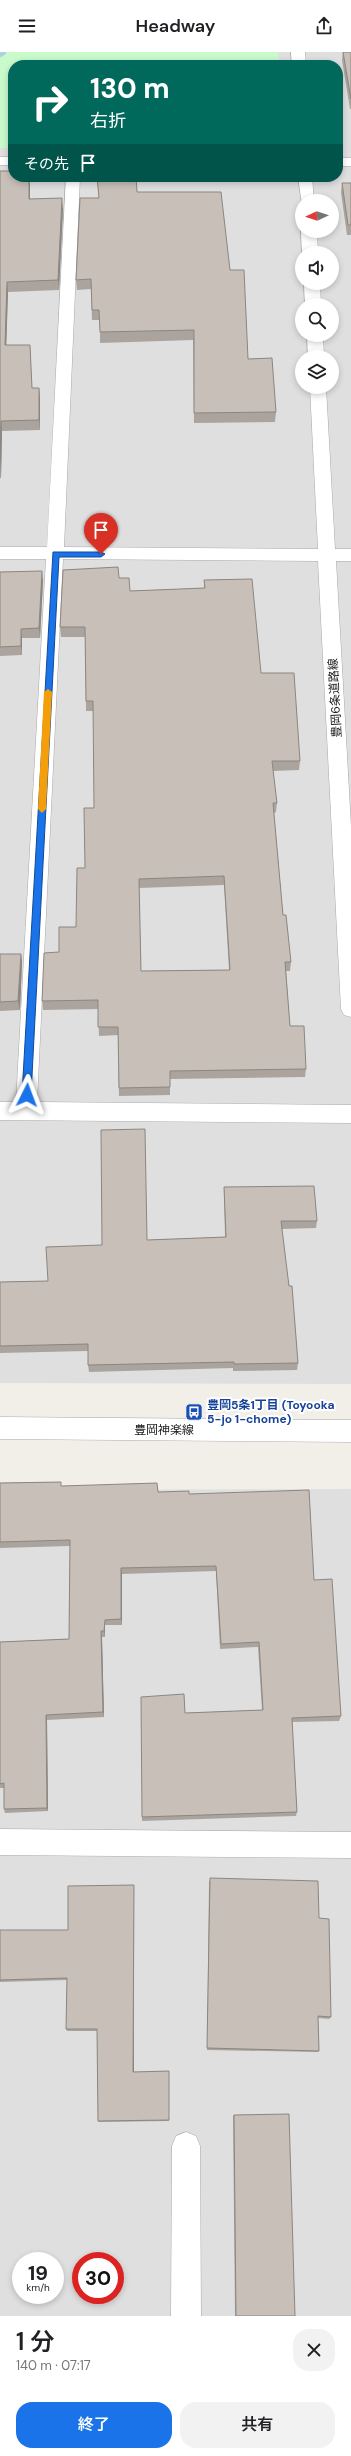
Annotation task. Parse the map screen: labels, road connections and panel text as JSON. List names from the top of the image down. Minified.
{"streets":{"street":["豊岡6条道路線","豊岡神楽線"]},"places":{"bus stop":["豊岡5条1丁目 (Toyooka 5-jo 1-chome)"]},"north":"left","page":{"header":"Headway","turn":["130 m","右折"],"then":"その先","speed":"19 km/h","limit":"30","heading":["1 分","140 m · 07:17"],"buttons":["終了","共有"]}}
